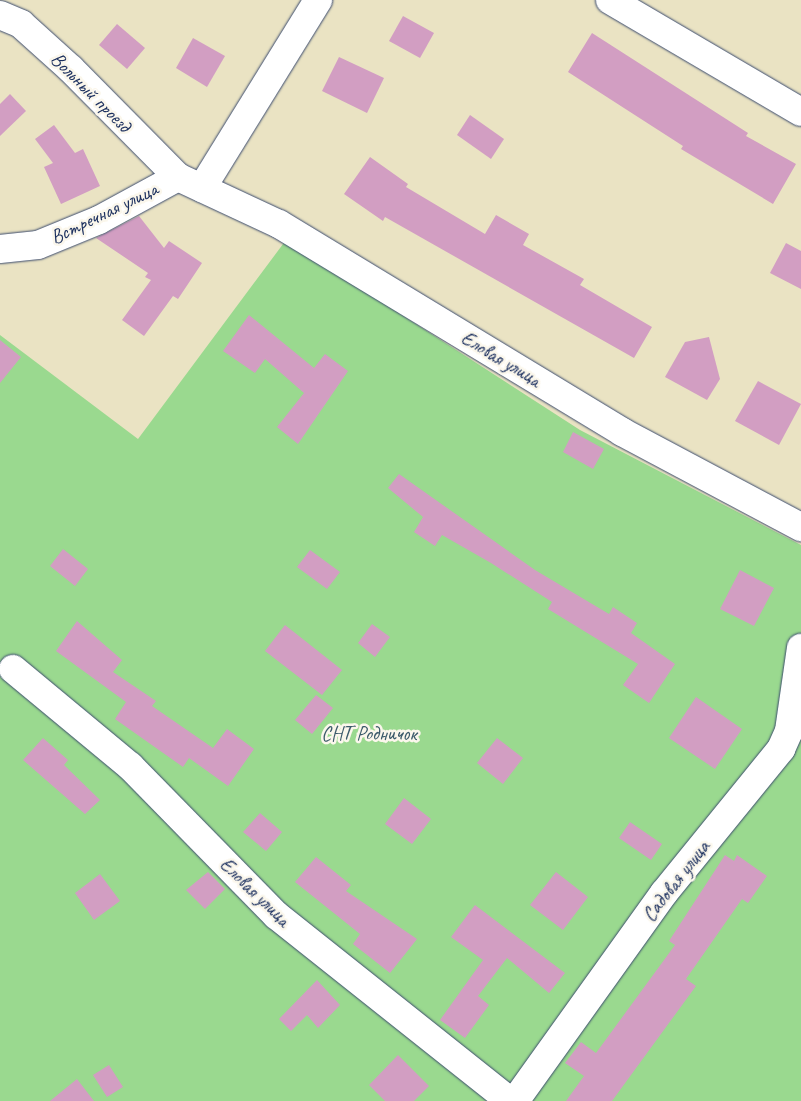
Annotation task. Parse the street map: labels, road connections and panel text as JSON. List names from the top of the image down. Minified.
{"streets":{"street":["Вольный проезд","Встречная улица","Еловая улица","Садовая улица"]},"crossings":[["Вольный проезд","Встречная улица"],["Вольный проезд","Еловая улица"],["Встречная улица","Еловая улица"]],"parks":["СНТ Родничок"]}
